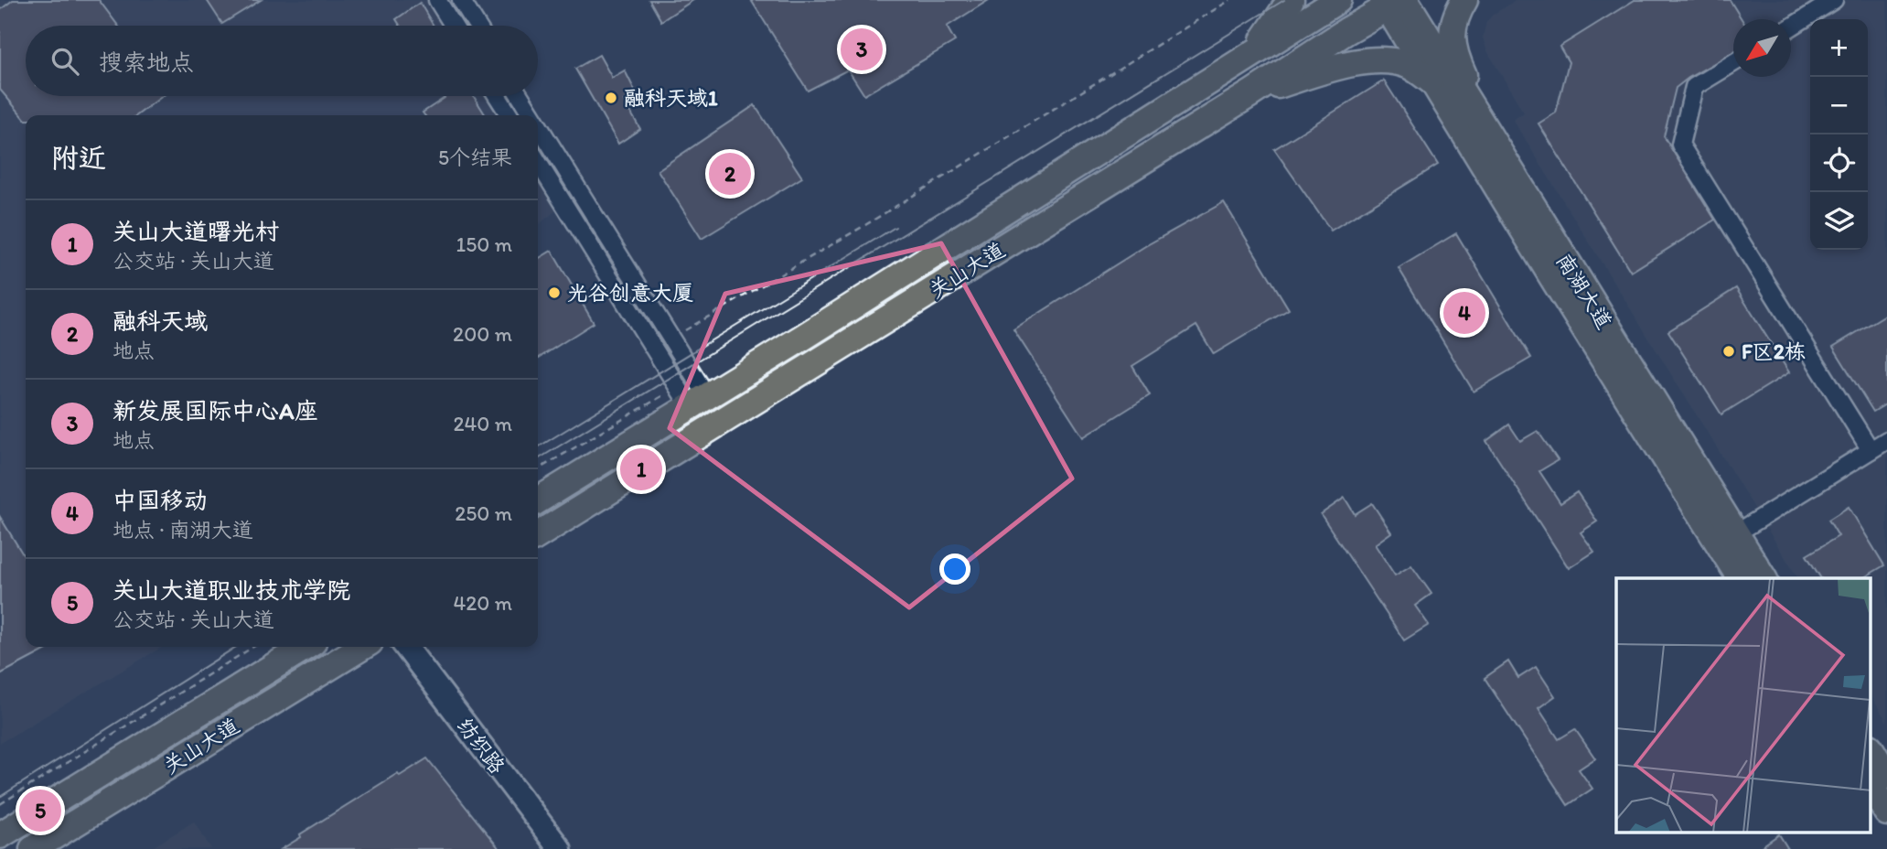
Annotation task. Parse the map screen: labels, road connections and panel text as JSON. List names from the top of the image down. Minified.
{"streets":{"main road":["关山大道","南湖大道","纺织路"]},"crossings":[["关山大道","南湖大道"]],"places":["融科天域1","光谷创意大厦","F区2栋"],"north":"bottom left","page":{"map_buttons":["+","−"],"pins":["3","2","4","1","5"],"search":"搜索地点","heading":["附近","5个结果"],"list":[{"mark":"1","name":"关山大道曙光村","note":"公交站 · 关山大道","value":"150 m"},{"mark":"2","name":"融科天域","note":"地点","value":"200 m"},{"mark":"3","name":"新发展国际中心A座","note":"地点","value":"240 m"},{"mark":"4","name":"中国移动","note":"地点 · 南湖大道","value":"250 m"},{"mark":"5","name":"关山大道职业技术学院","note":"公交站 · 关山大道","value":"420 m"}]}}
